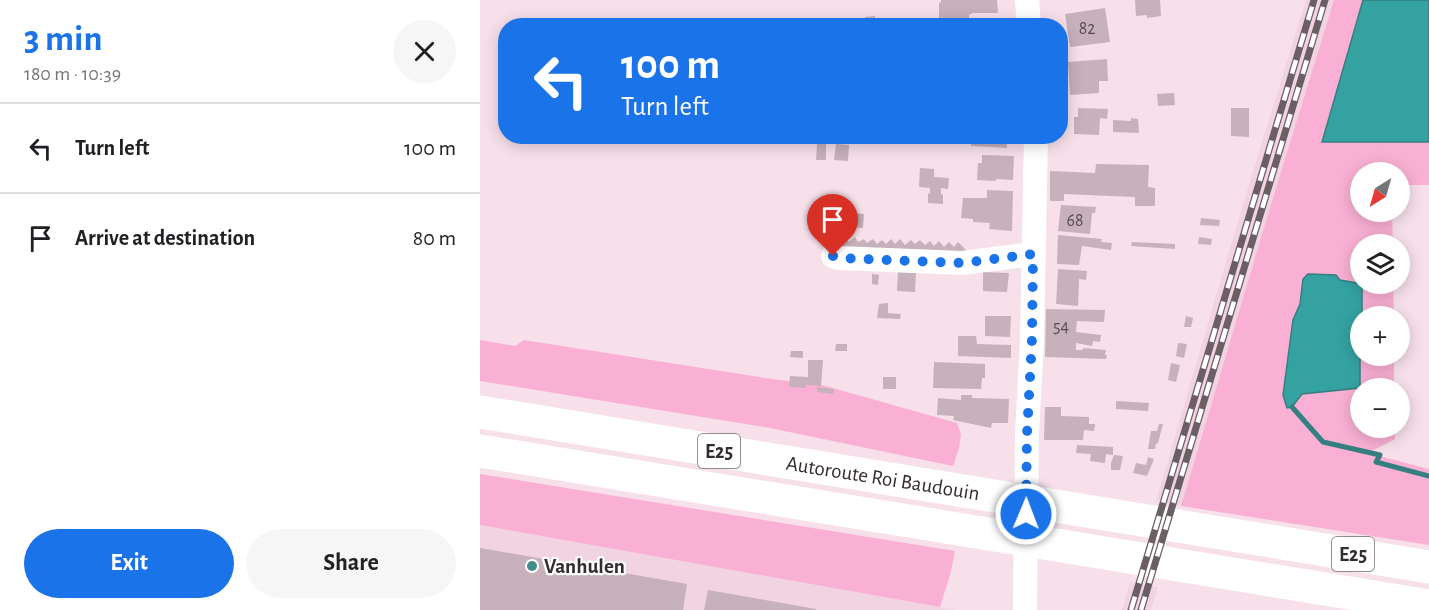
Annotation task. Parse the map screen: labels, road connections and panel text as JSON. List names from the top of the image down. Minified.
{"streets":{"highway":["E25","Autoroute Roi Baudouin"]},"places":["Vanhulen"],"house_numbers":["82","68","54"],"north":"bottom left","page":{"heading":["3 min","180 m · 10:39"],"turn":["100 m","Turn left"],"list":[{"name":"Turn left","value":"100 m"},{"name":"Arrive at destination","value":"80 m"}],"map_buttons":["+","−"],"buttons":["Exit","Share"]}}
